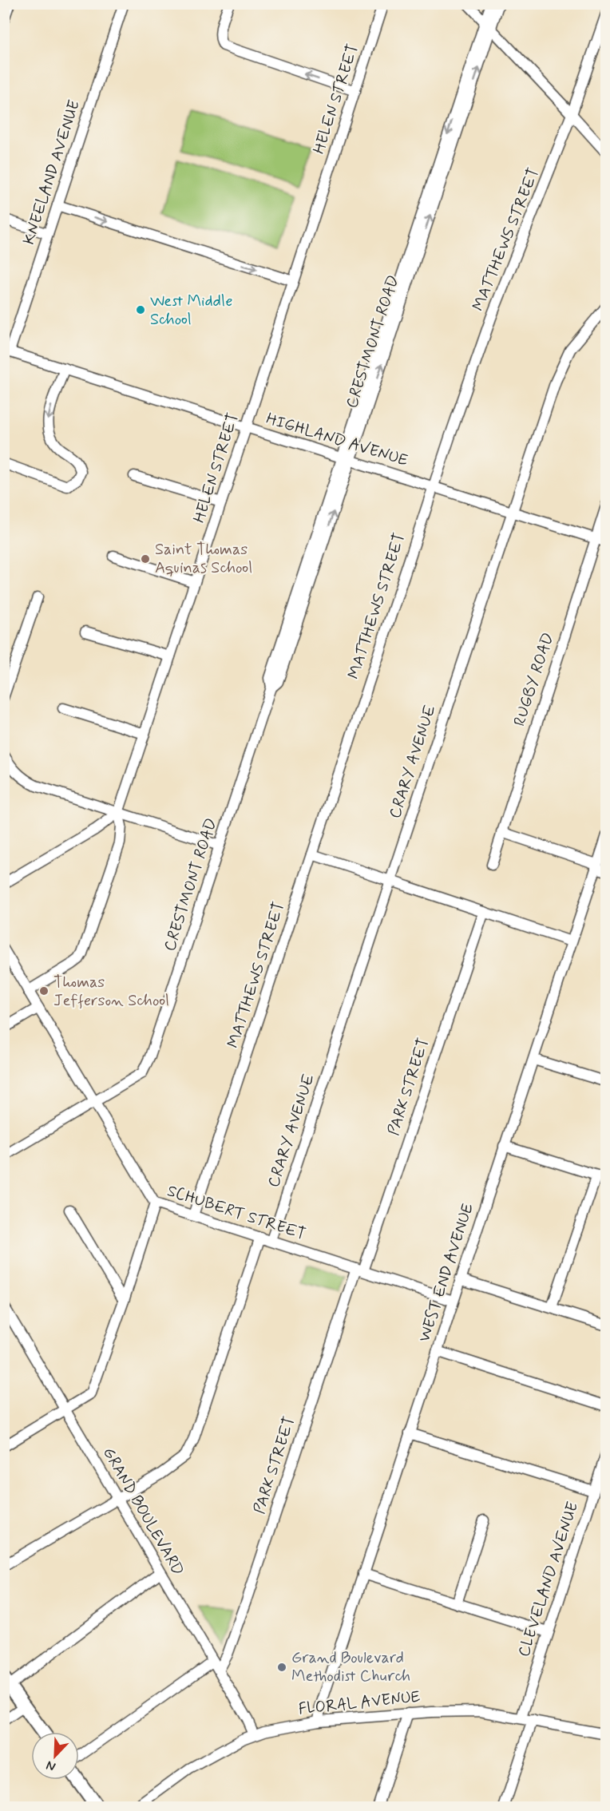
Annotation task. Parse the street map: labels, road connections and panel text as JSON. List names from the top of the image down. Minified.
{"streets":{"street":["HELEN STREET","KNEELAND AVENUE","MATTHEWS STREET","CRESTMONT ROAD","HIGHLAND AVENUE","RUGBY ROAD","CRARY AVENUE","PARK STREET","SCHUBERT STREET","WEST END AVENUE","GRAND BOULEVARD","CLEVELAND AVENUE","FLORAL AVENUE"]},"crossings":[["HELEN STREET","HIGHLAND AVENUE"],["KNEELAND AVENUE","HIGHLAND AVENUE"],["MATTHEWS STREET","HIGHLAND AVENUE"],["MATTHEWS STREET","SCHUBERT STREET"],["CRESTMONT ROAD","HIGHLAND AVENUE"],["CRESTMONT ROAD","SCHUBERT STREET"],["HIGHLAND AVENUE","RUGBY ROAD"],["HIGHLAND AVENUE","CRARY AVENUE"],["CRARY AVENUE","SCHUBERT STREET"],["PARK STREET","SCHUBERT STREET"],["PARK STREET","GRAND BOULEVARD"],["SCHUBERT STREET","WEST END AVENUE"],["WEST END AVENUE","FLORAL AVENUE"],["GRAND BOULEVARD","FLORAL AVENUE"],["CLEVELAND AVENUE","FLORAL AVENUE"]],"places":["West Middle School","Saint Thomas Aquinas School","Thomas Jefferson School","Grand Boulevard Methodist Church"],"north":"bottom left"}
